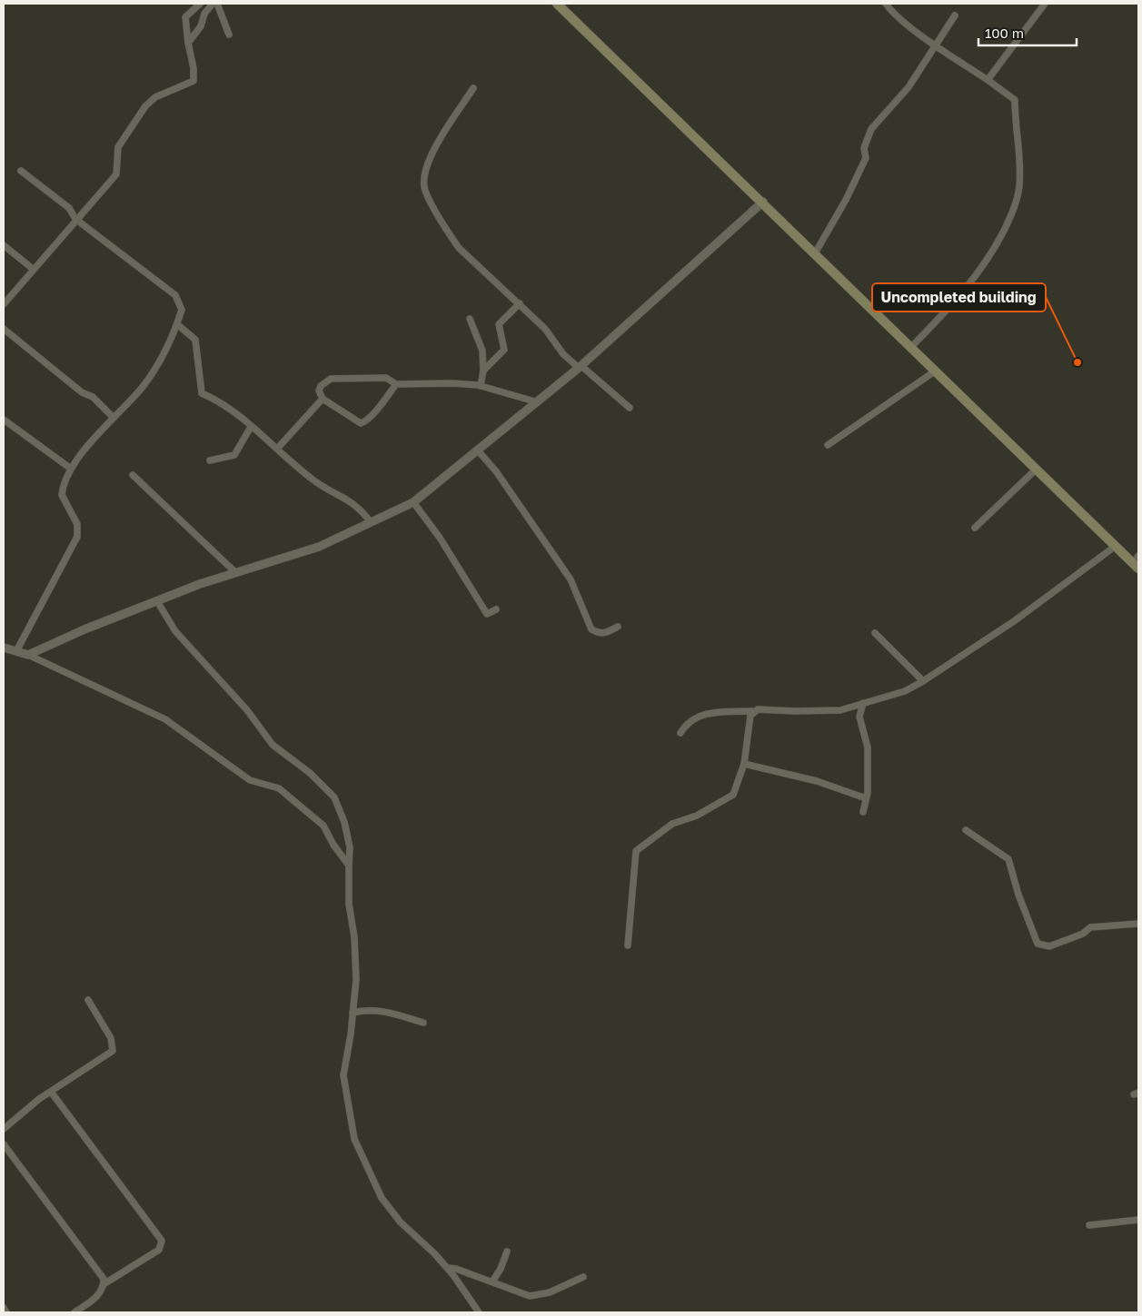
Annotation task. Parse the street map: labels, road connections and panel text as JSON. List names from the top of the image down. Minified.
{"places":["Uncompleted building"],"scale_bar":"100 m"}
